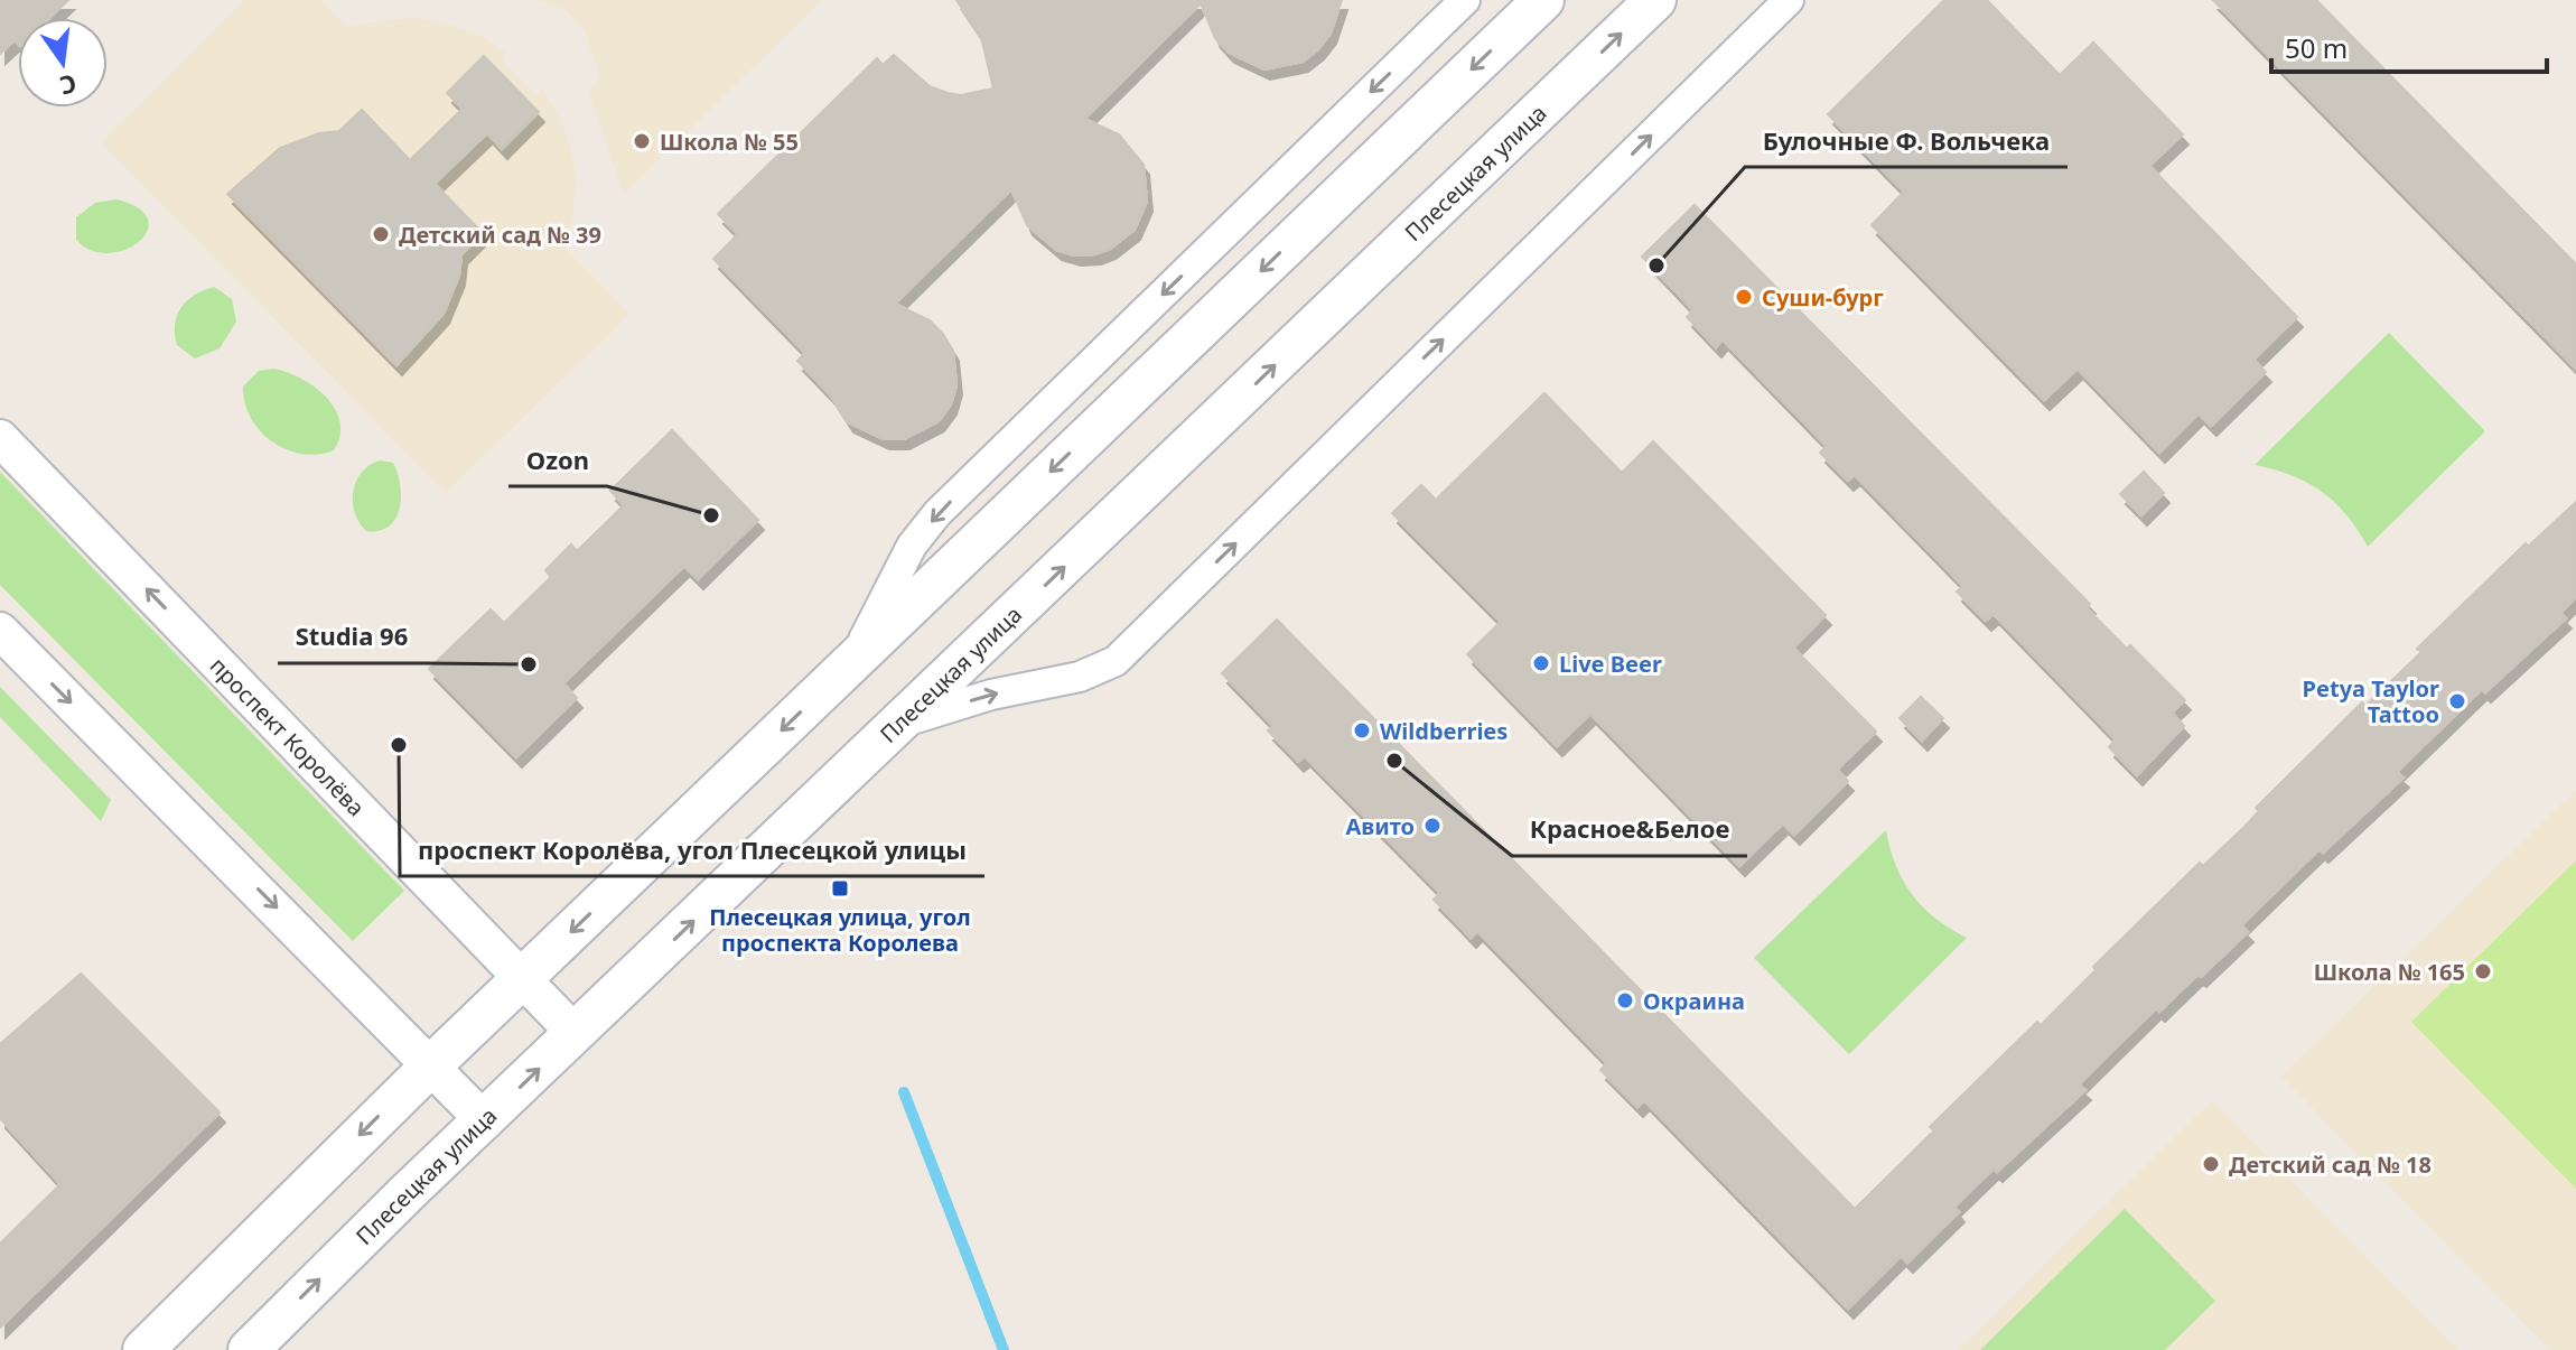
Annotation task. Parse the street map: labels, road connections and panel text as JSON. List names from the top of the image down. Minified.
{"streets":{"main road":["Плесецкая улица"],"street":["проспект Королёва"]},"crossings":[["Плесецкая улица","проспект Королёва"]],"places":{"other":["Школа № 55","Детский сад № 39","Булочные Ф. Вольчека","Суши-бург","Ozon","Live Beer","Studia 96","Petya Taylor Tattoo","Wildberries","проспект Королёва, угол Плесецкой улицы","Красное&Белое","Авито","Школа № 165","Окраина","Детский сад № 18"],"transit":["Плесецкая улица, угол проспекта Королева"]},"scale_bar":"50 m","north":"bottom"}
